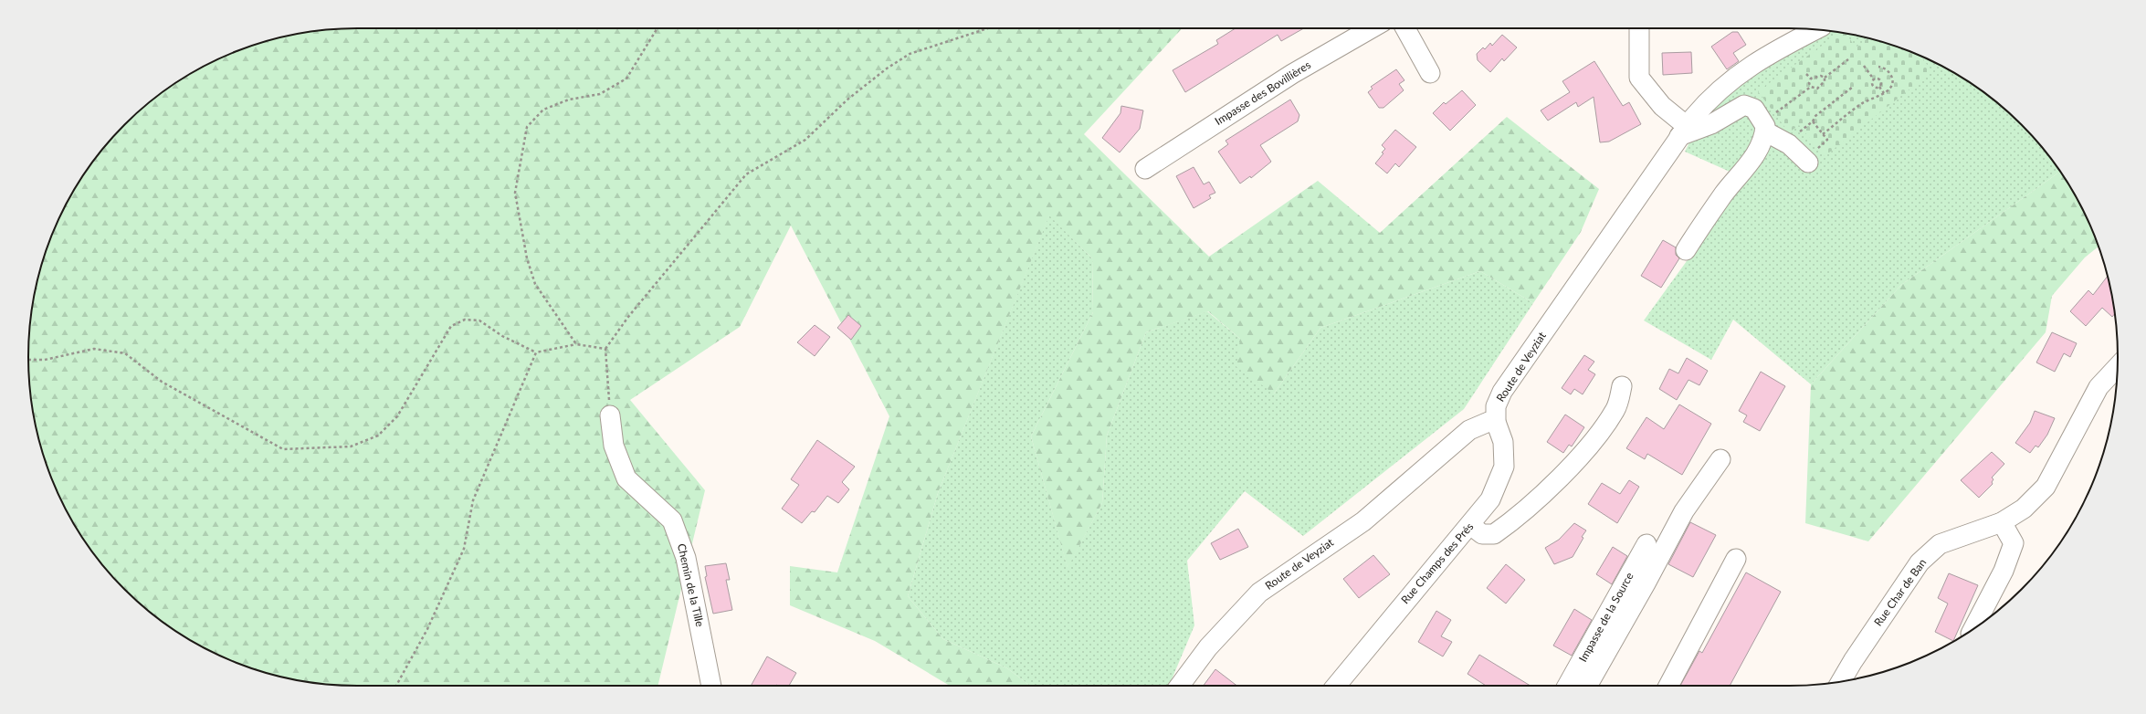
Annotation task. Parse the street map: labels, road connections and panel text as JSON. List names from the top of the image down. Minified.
{"streets":{"street":["Impasse des Bovillières","Route de Veyziat","Rue Champs des Prés","Chemin de la Tille","Rue Char de Ban","Impasse de la Source"]},"crossings":[["Route de Veyziat","Rue Champs des Prés"]]}
